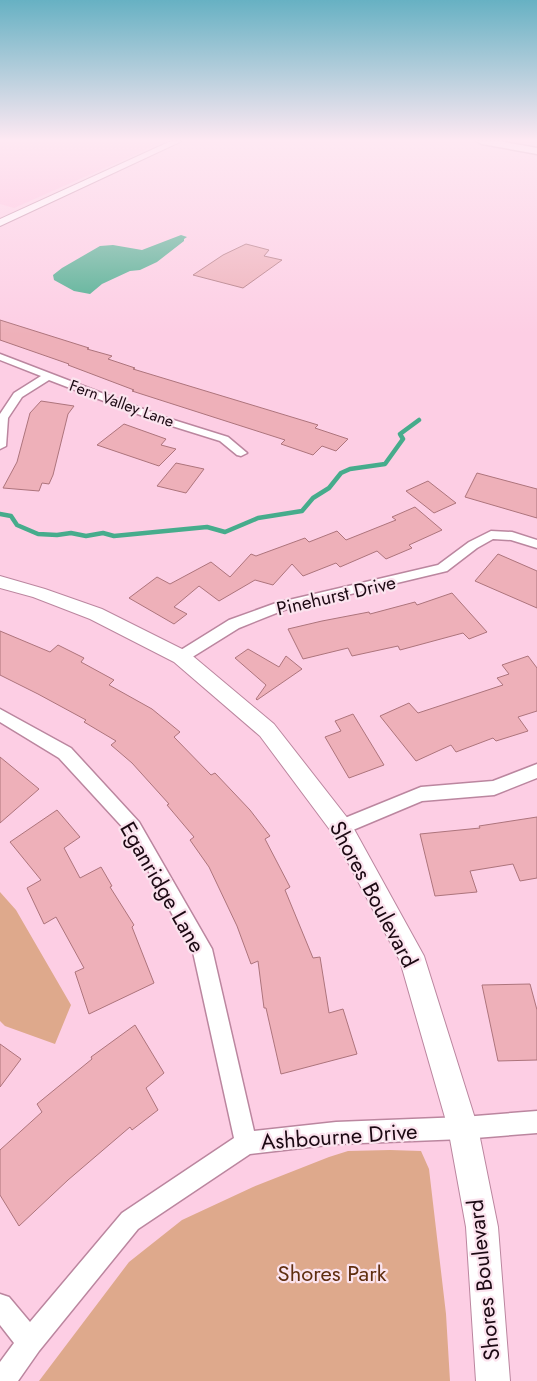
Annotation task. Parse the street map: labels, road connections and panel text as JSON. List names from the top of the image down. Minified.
{"streets":{"street":["Fern Valley Lane","Pinehurst Drive","Eganridge Lane","Shores Boulevard","Ashbourne Drive"]},"crossings":[["Pinehurst Drive","Shores Boulevard"],["Eganridge Lane","Ashbourne Drive"],["Shores Boulevard","Ashbourne Drive"]],"parks":["Shores Park"]}
